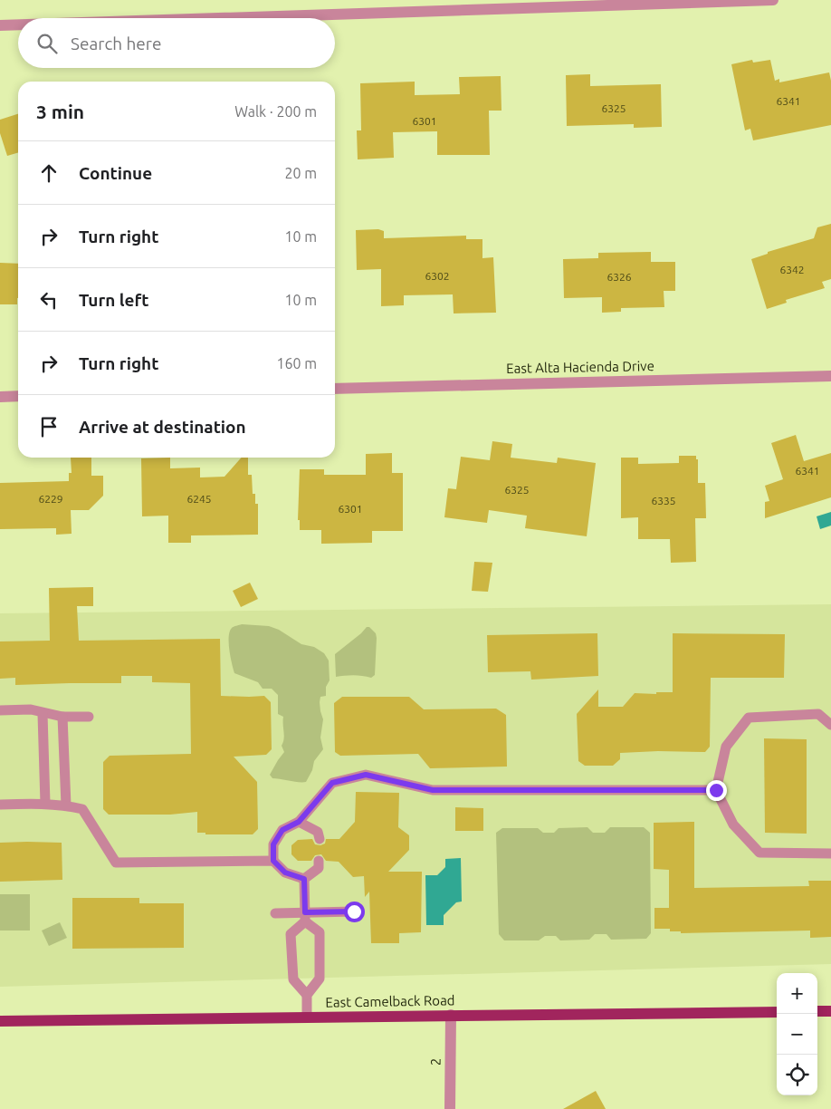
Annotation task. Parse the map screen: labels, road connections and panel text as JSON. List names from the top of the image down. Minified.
{"streets":{"main road":["East Camelback Road"],"street":["East Alta Hacienda Drive","2"]},"crossings":[["East Camelback Road","2"]],"house_numbers":["6341","6325","6301","6342","6302","6326","6341","6325","6229","6245","6335","6301"],"page":{"search":"Search here","heading":["3 min","Walk · 200 m"],"list":[["Continue","20 m"],["Turn right","10 m"],["Turn left","10 m"],["Turn right","160 m"],"Arrive at destination"],"map_buttons":["+","−"]}}
